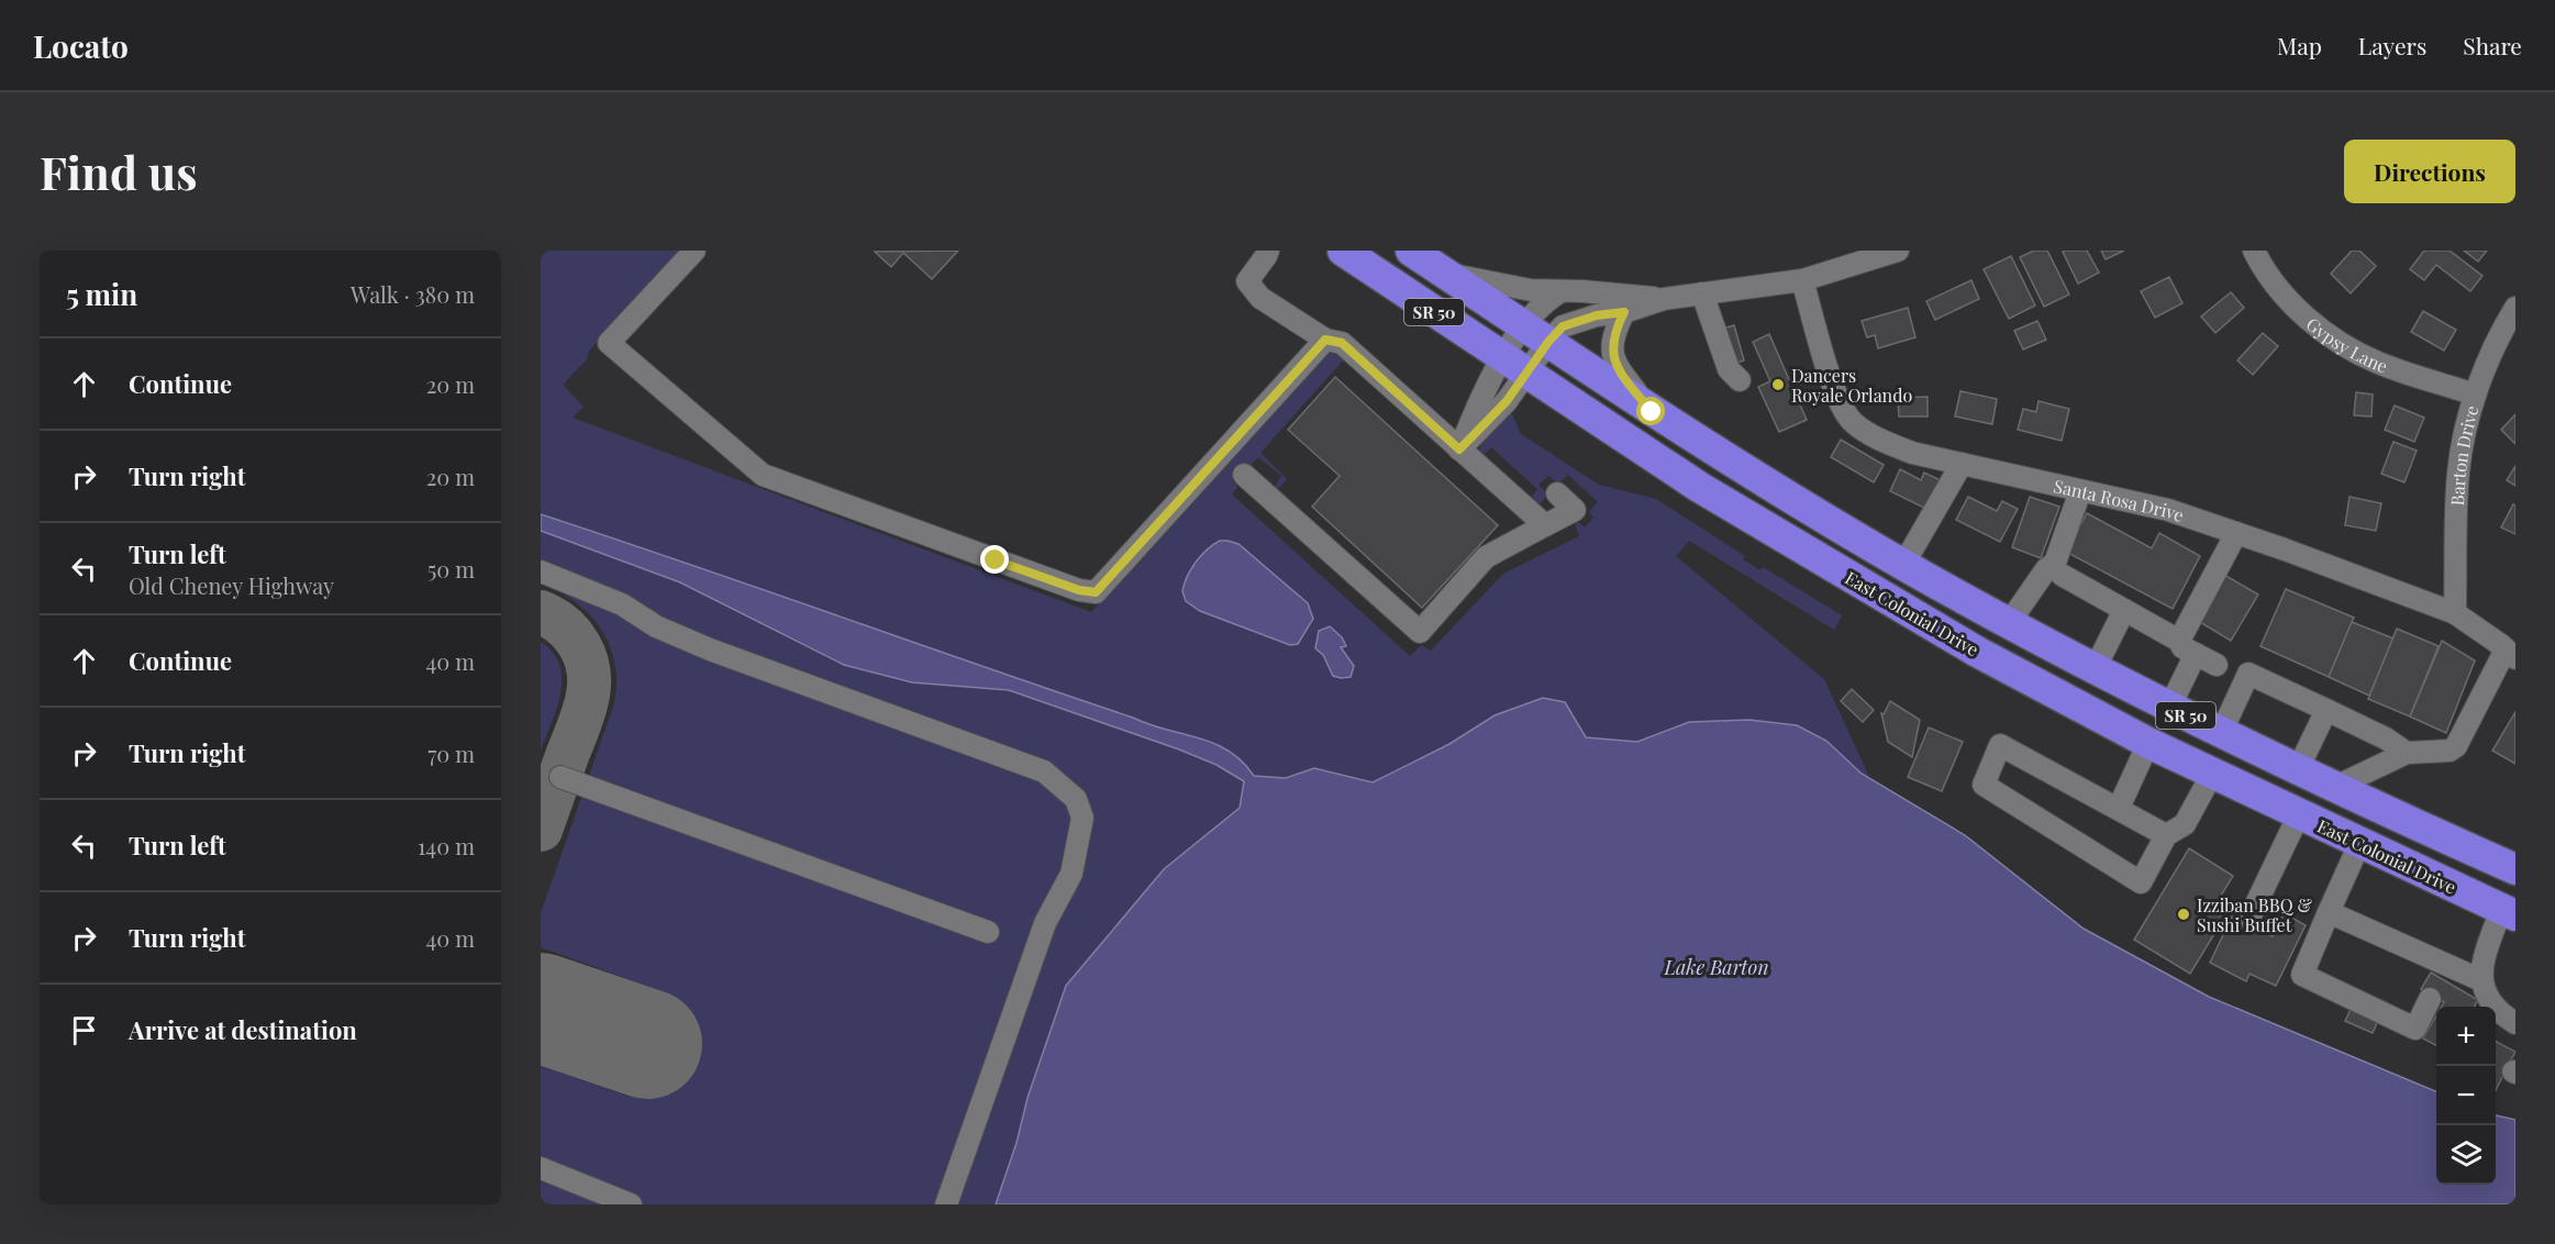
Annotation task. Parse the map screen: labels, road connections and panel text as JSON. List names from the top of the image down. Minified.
{"streets":{"highway":["SR 50","East Colonial Drive"],"street":["Gypsy Lane","Barton Drive","Santa Rosa Drive"]},"crossings":[["Gypsy Lane","Barton Drive"],["Barton Drive","Santa Rosa Drive"]],"water":["Lake Barton"],"places":["Dancers Royale Orlando","Izziban BBQ & Sushi Buffet"],"page":{"header":"Locato","nav":["Map","Layers","Share"],"buttons":"Directions","title":"Find us","heading":["5 min","Walk · 380 m"],"list":[["Continue","20 m"],["Turn right","20 m"],["Turn left","Old Cheney Highway","50 m"],["Continue","40 m"],["Turn right","70 m"],["Turn left","140 m"],["Turn right","40 m"],"Arrive at destination"],"map_buttons":["+","−"]}}
